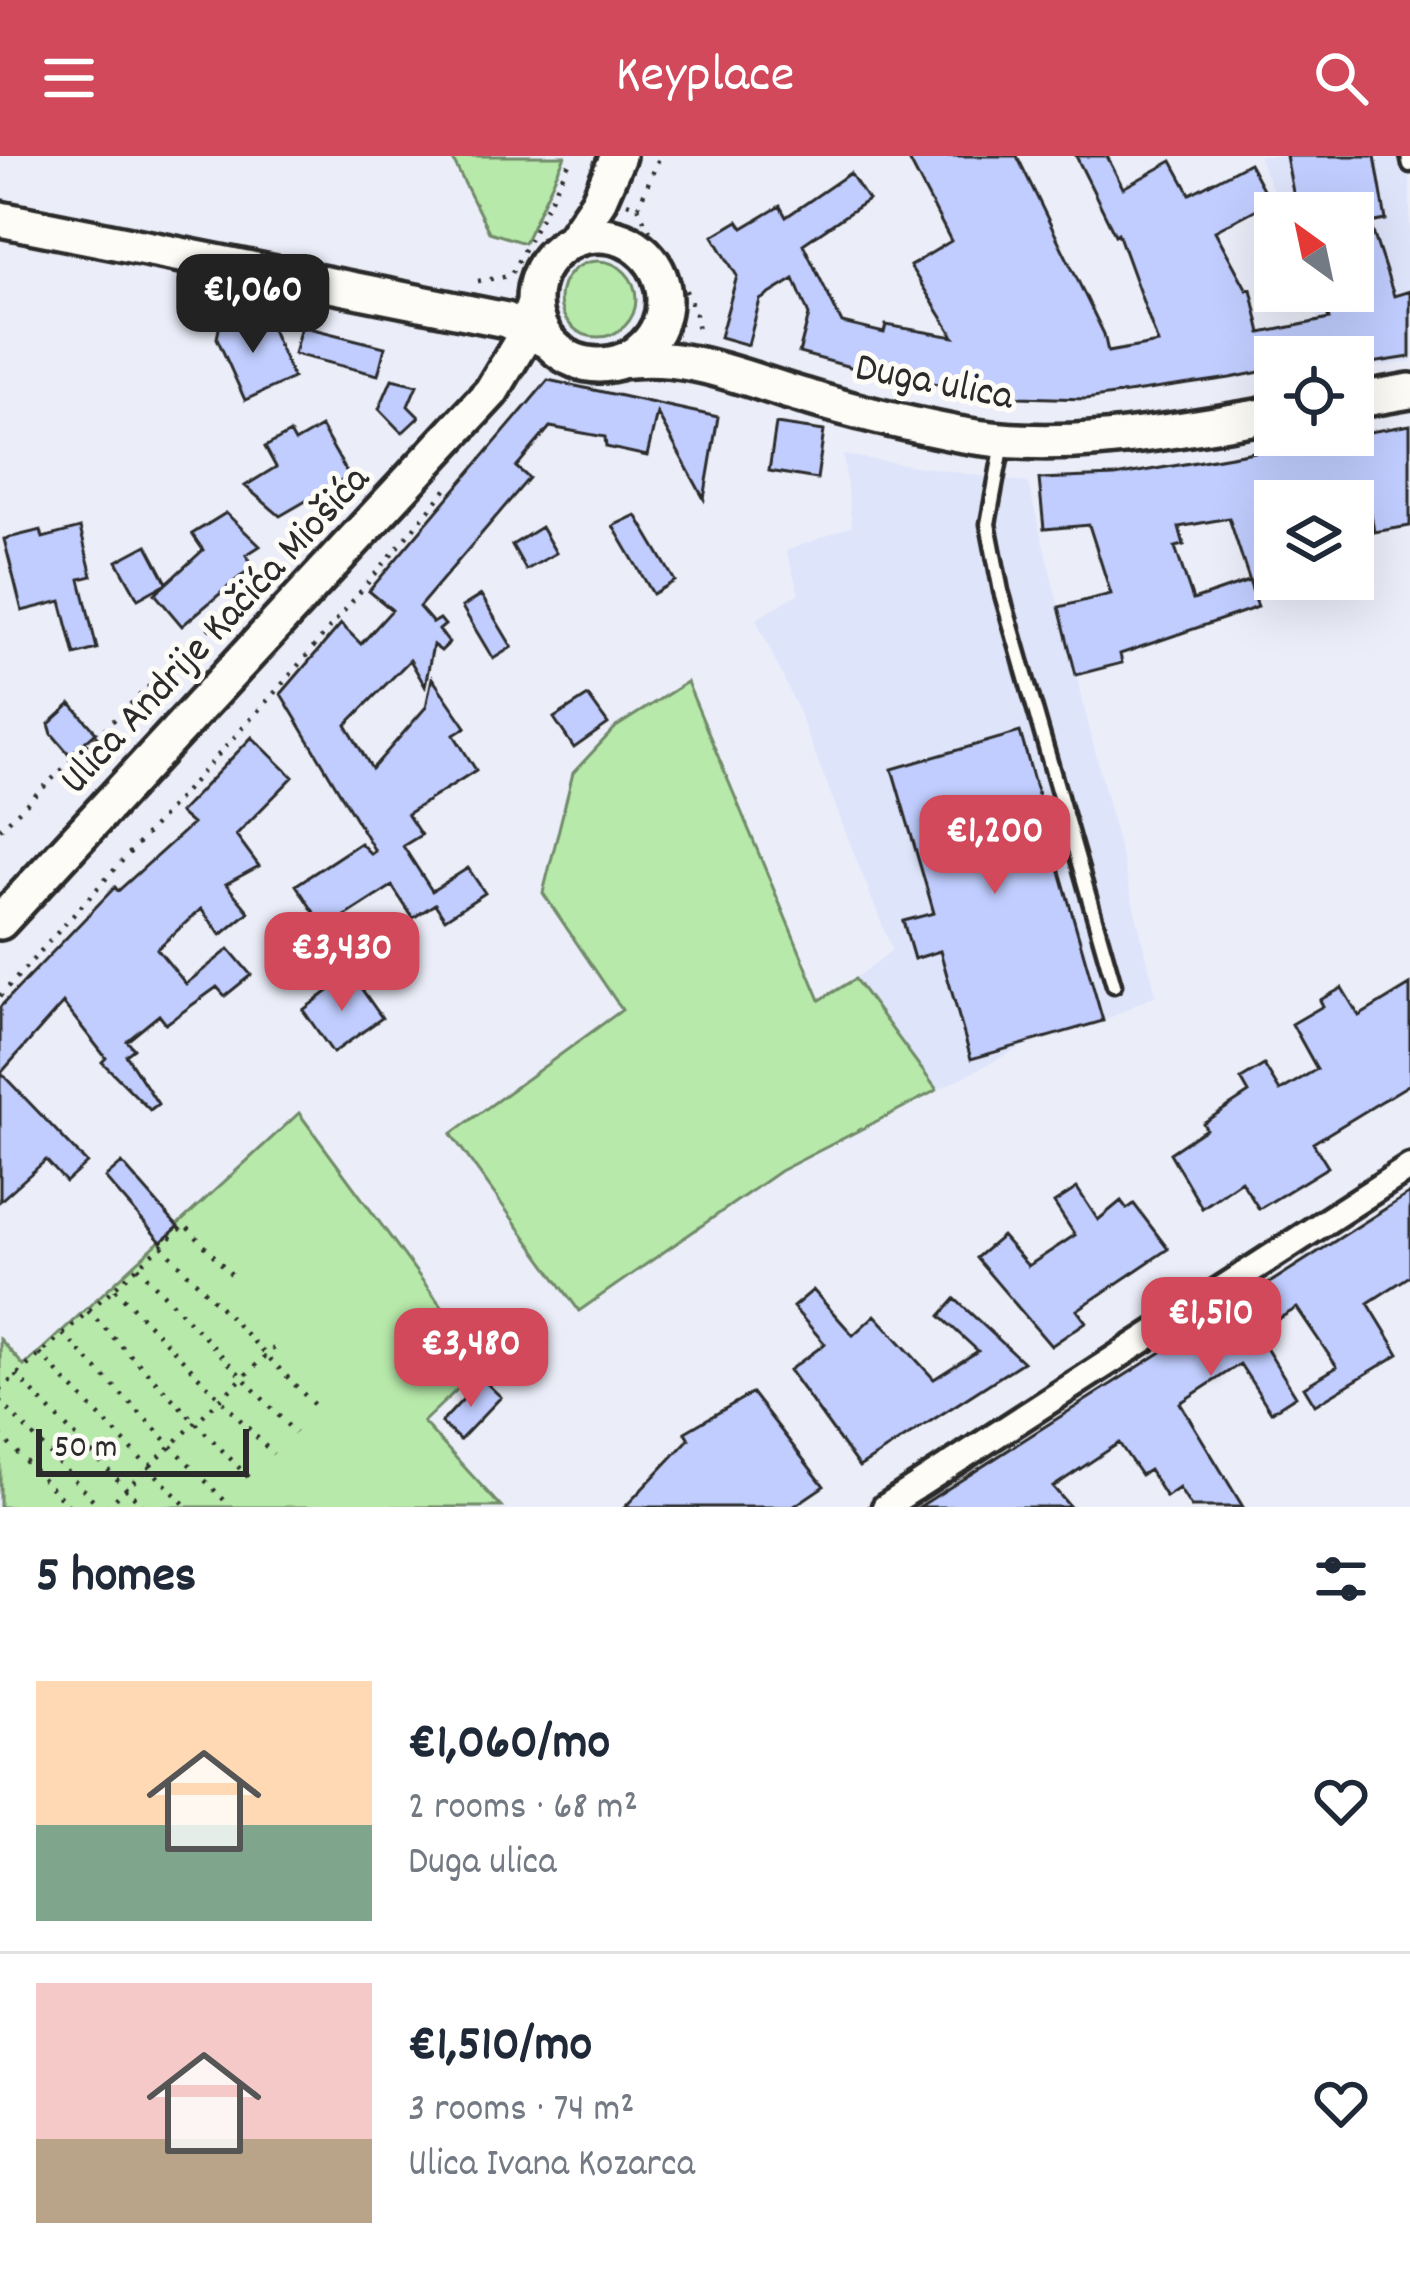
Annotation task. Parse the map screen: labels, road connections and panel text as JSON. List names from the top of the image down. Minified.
{"streets":{"main road":["Duga ulica","Ulica Andrije Kačića Miošića"]},"crossings":[["Duga ulica","Ulica Andrije Kačića Miošića"]],"scale_bar":"50 m","north":"top left","page":{"header":"Keyplace","price":["€1,060","€1,200","€3,430","€1,510","€3,480"],"scale":"50 m","heading":"5 homes","list":[{"name":"€1,060/mo","note":"2 rooms · 68 m² · Duga ulica"},{"name":"€1,510/mo","note":"3 rooms · 74 m² · Ulica Ivana Kozarca"}]}}
